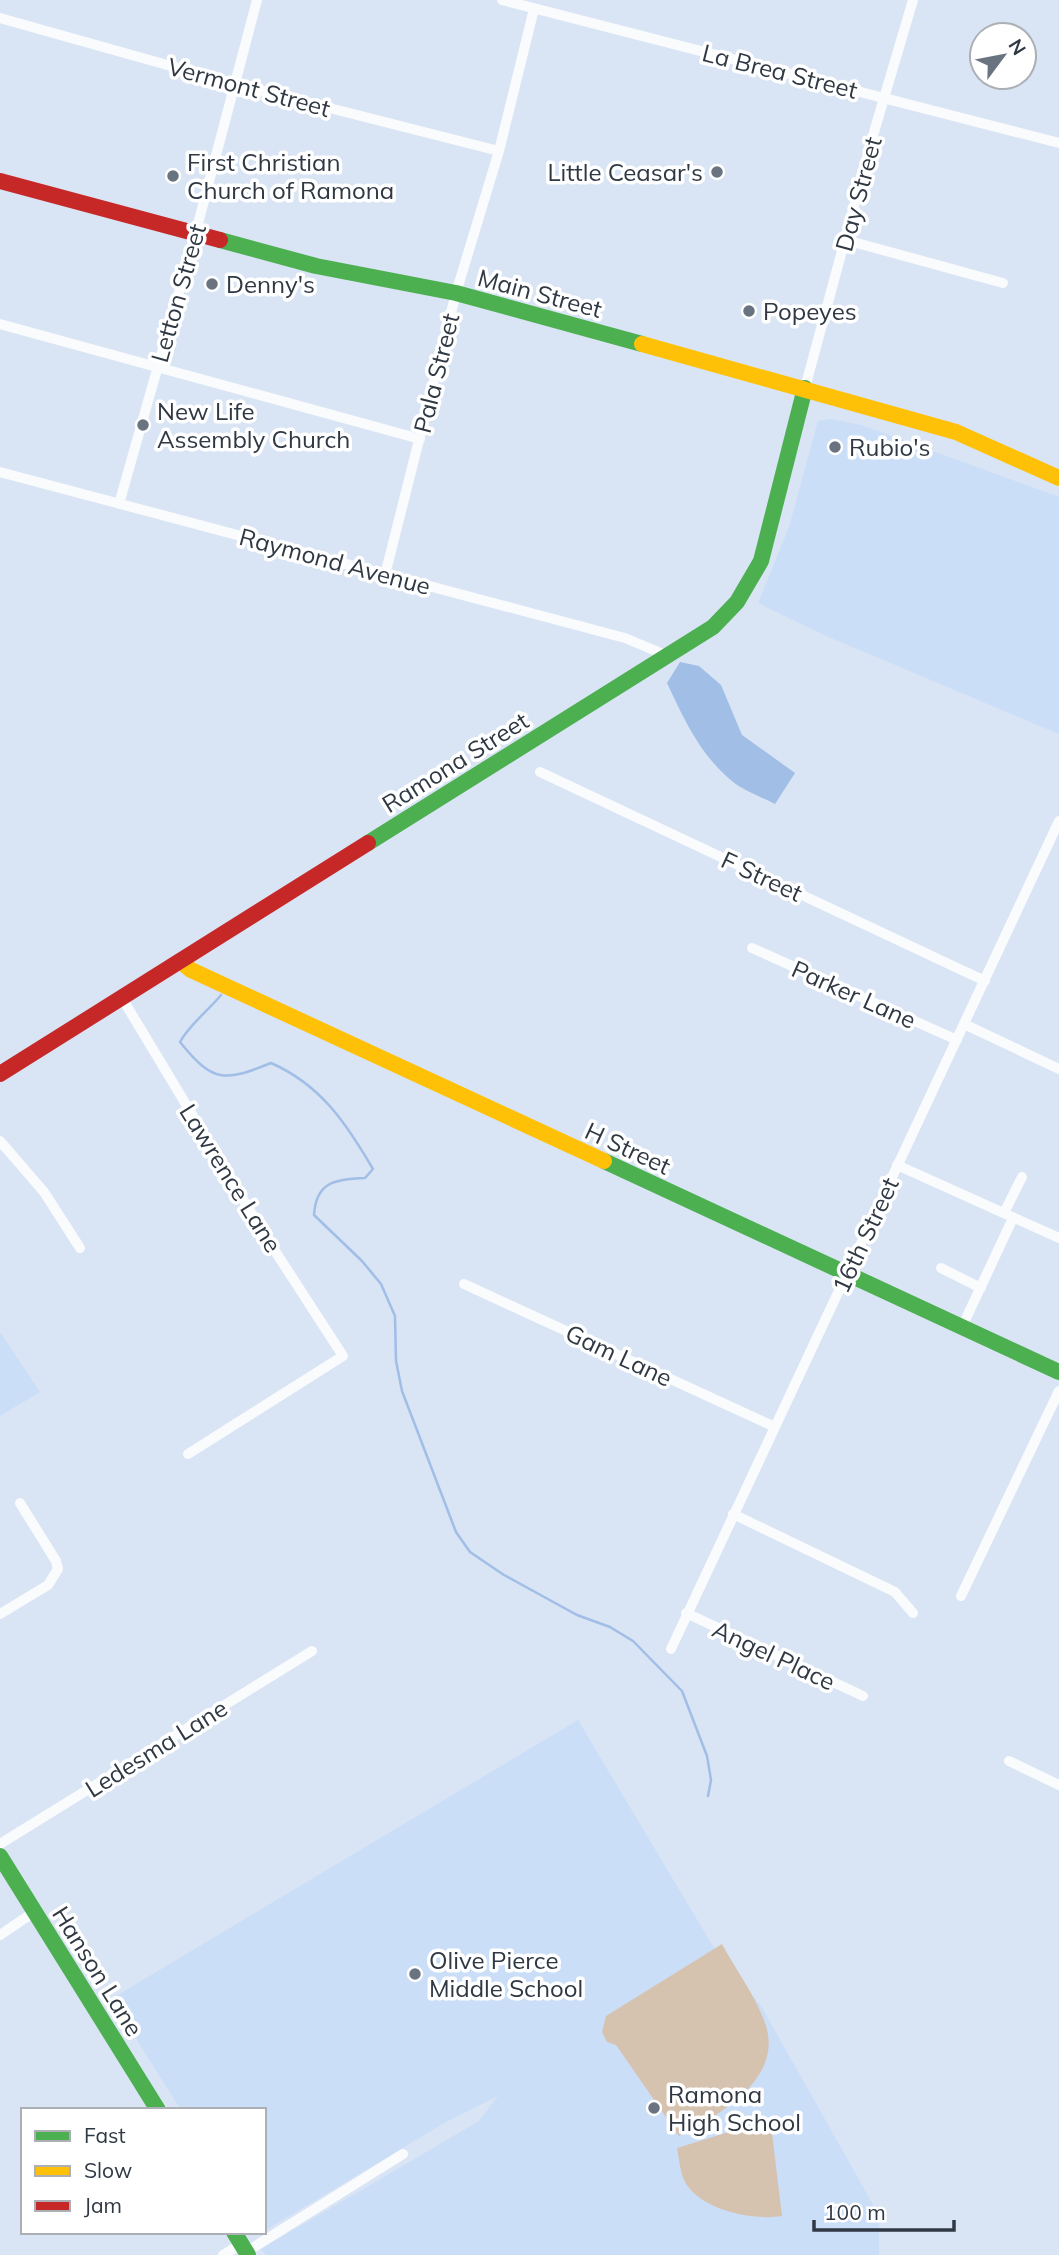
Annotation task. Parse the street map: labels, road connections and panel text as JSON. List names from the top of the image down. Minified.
{"streets":{"main road":["Main Street","Ramona Street","H Street","Hanson Lane"],"street":["La Brea Street","Vermont Street","Day Street","Letton Street","Pala Street","Raymond Avenue","F Street","Parker Lane","Lawrence Lane","16th Street","Gam Lane","Angel Place","Ledesma Lane"]},"crossings":[["La Brea Street","Day Street"],["La Brea Street","Pala Street"],["Vermont Street","Letton Street"],["Vermont Street","Pala Street"],["Day Street","Main Street"],["Day Street","Ramona Street"],["Letton Street","Main Street"],["Letton Street","Raymond Avenue"],["Main Street","Pala Street"],["Main Street","Ramona Street"],["Pala Street","Raymond Avenue"],["Raymond Avenue","Ramona Street"],["Ramona Street","H Street"],["Ramona Street","Lawrence Lane"],["F Street","16th Street"],["Parker Lane","16th Street"],["H Street","16th Street"],["16th Street","Gam Lane"],["16th Street","Angel Place"]],"places":["Little Ceasar's","First Christian Church of Ramona","Denny's","Popeyes","New Life Assembly Church","Rubio's","Olive Pierce Middle School","Ramona High School"],"legend":["Fast","Slow","Jam"],"scale_bar":"100 m","north":"top right"}
